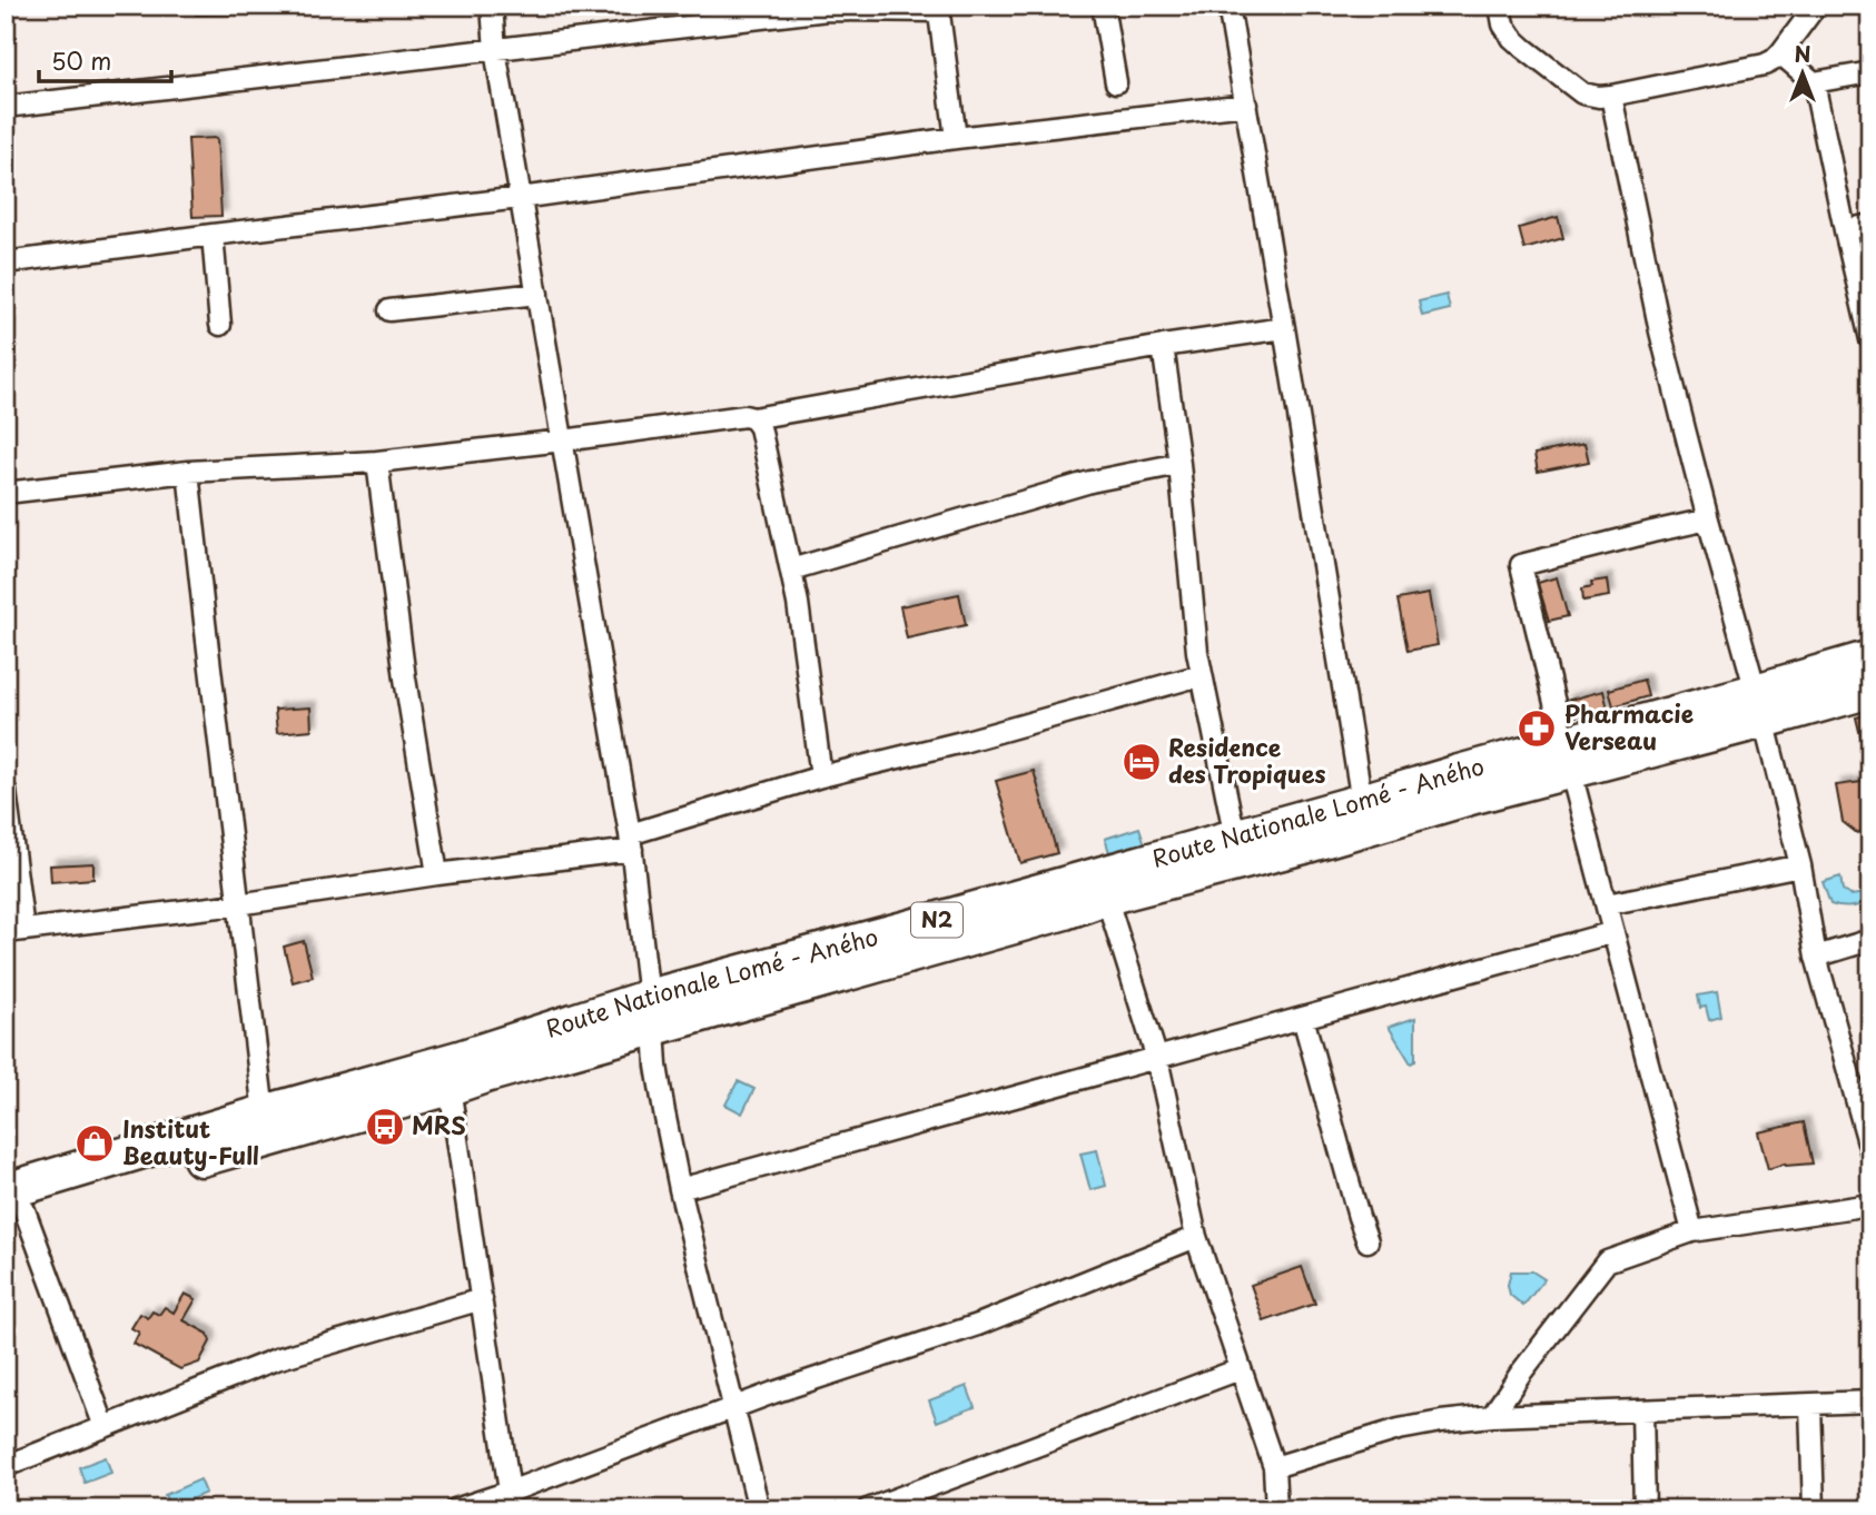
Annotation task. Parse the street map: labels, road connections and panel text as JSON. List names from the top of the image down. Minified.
{"streets":{"highway":["Route Nationale Lomé - Aného","N2"]},"places":{"pharmacy":["Pharmacie Verseau"],"hotel":["Residence des Tropiques"],"bus stop":["MRS"],"shop":["Institut Beauty-Full"]},"scale_bar":"50 m","north":"top"}
